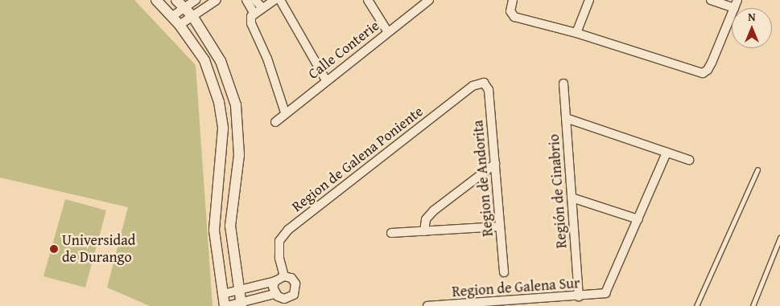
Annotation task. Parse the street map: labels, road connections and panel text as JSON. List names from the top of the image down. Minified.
{"streets":{"street":["Calle Conterie","Region de Galena Poniente","Region de Andorita","Región de Cinabrio","Region de Galena Sur"]},"crossings":[["Region de Galena Poniente","Region de Andorita"],["Región de Cinabrio","Region de Galena Sur"]],"places":["Universidad de Durango"],"north":"top"}
